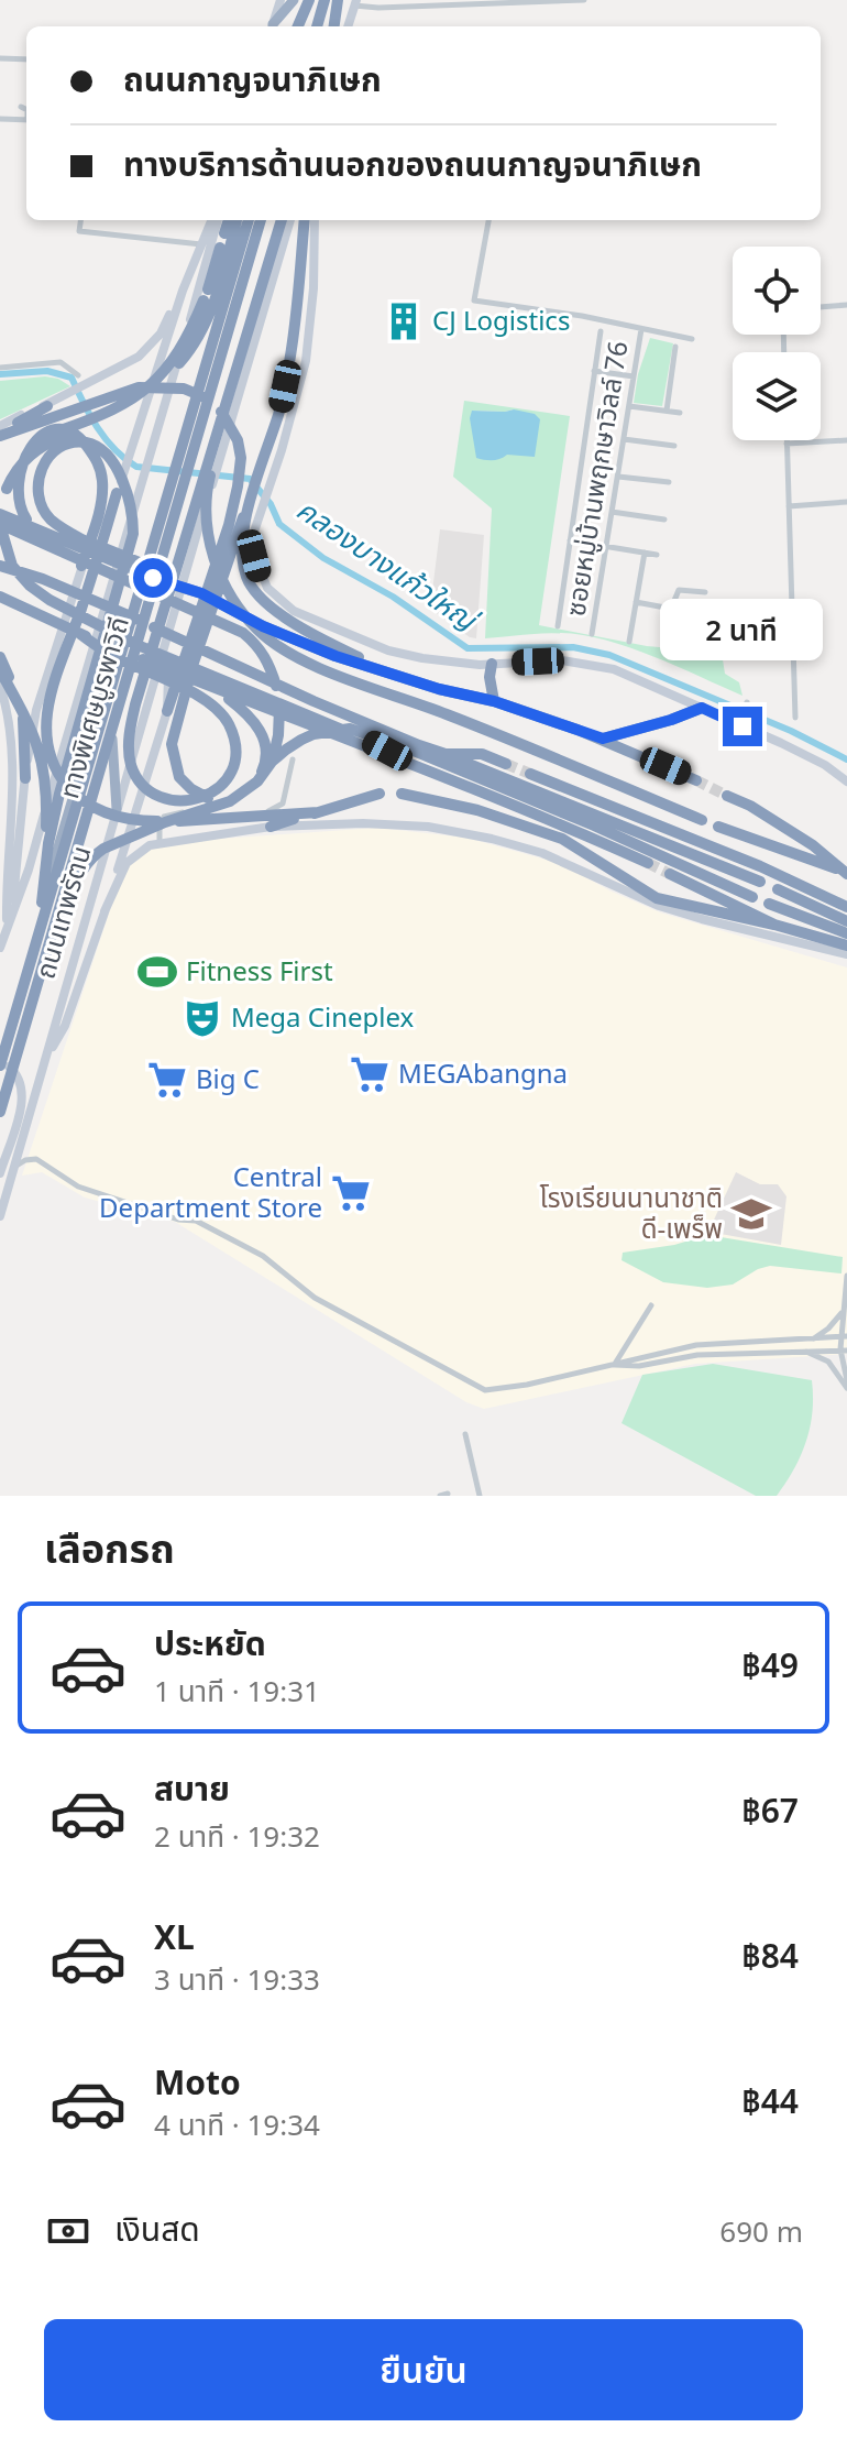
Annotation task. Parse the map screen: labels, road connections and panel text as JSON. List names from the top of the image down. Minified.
{"streets":{"highway":["ทางพิเศษบูรพาวิถี","ถนนเทพรัตน"],"street":["ซอยหมู่บ้านพฤกษาวิลล์ 76"]},"water":["คลองบางแก้วใหญ่"],"places":{"building":["CJ Logistics"],"sports":["Fitness First"],"theatre":["Mega Cineplex"],"supermarket":["MEGAbangna","Big C","Central Department Store"],"school or university":["โรงเรียนนานาชาติ ดี-เพร็พ"]},"page":{"banner":["ถนนกาญจนาภิเษก","ทางบริการด้านนอกของถนนกาญจนาภิเษก"],"bubble":"2 นาที","heading":"เลือกรถ","list":[{"name":"ประหยัด","note":"1 นาที · 19:31","value":"฿49"},{"name":"สบาย","note":"2 นาที · 19:32","value":"฿67"},{"name":"XL","note":"3 นาที · 19:33","value":"฿84"},{"name":"Moto","note":"4 นาที · 19:34","value":"฿44"}],"pay":["เงินสด","690 m"],"buttons":"ยืนยัน"}}
